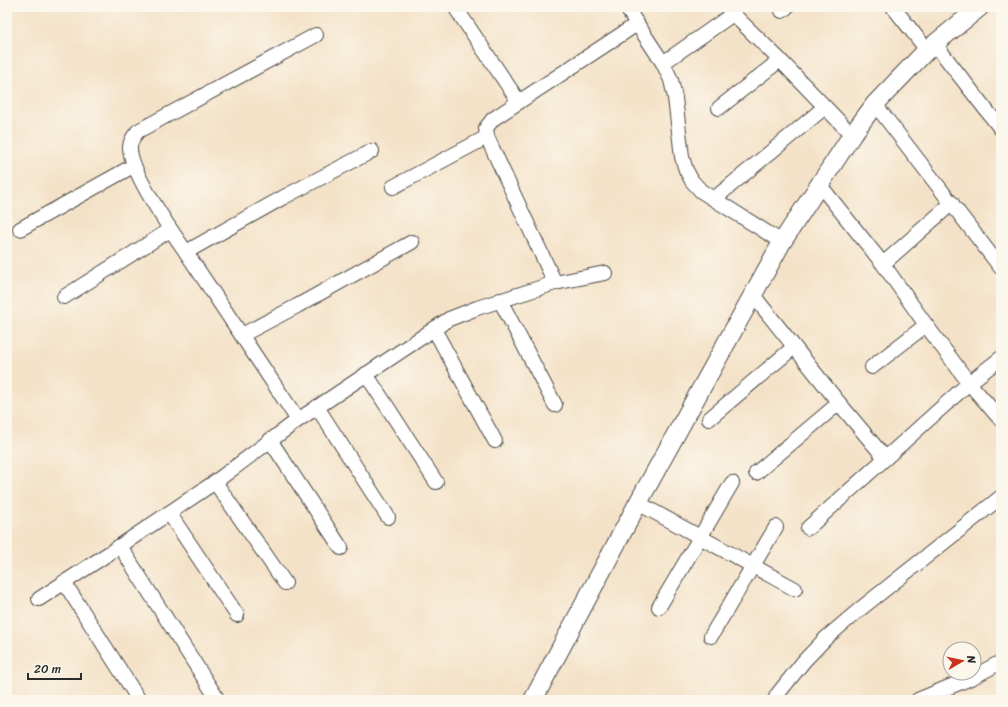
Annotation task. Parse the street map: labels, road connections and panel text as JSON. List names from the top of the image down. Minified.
{"scale_bar":"20 m","north":"right"}
